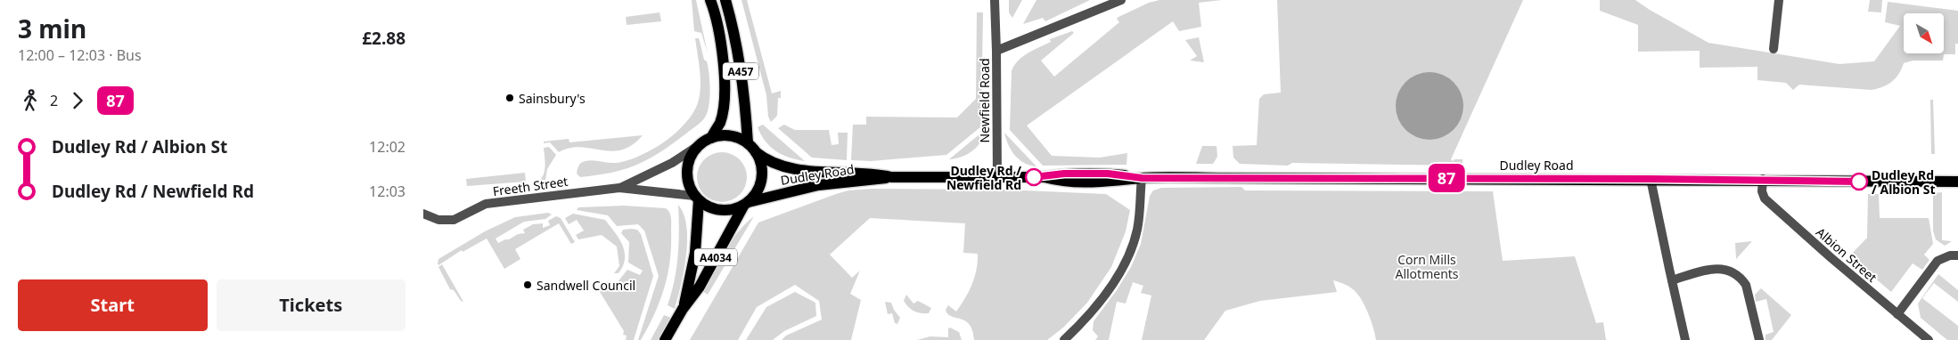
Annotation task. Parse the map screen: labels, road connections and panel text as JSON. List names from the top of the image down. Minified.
{"streets":{"main road":["A457","Dudley Road","A4034"],"street":["Newfield Road","Freeth Street","Albion Street"]},"crossings":[["A457","Dudley Road"],["A457","Freeth Street"],["A457","A4034"],["Newfield Road","Dudley Road"],["Dudley Road","Freeth Street"],["Dudley Road","Albion Street"],["Dudley Road","A4034"],["Freeth Street","A4034"]],"parks":["Corn Mills Allotments"],"places":["Sainsbury's","Dudley Rd / Newfield Rd","Dudley Rd / Albion St","Sandwell Council"],"lines":["bus line 87"],"north":"bottom right","page":{"heading":["3 min","12:00 – 12:03 · Bus","£2.88"],"on_map":"87","legs":["2","87"],"list":[{"name":"Dudley Rd / Albion St","value":"12:02"},{"name":"Dudley Rd / Newfield Rd","value":"12:03"}],"buttons":["Start","Tickets"]}}
